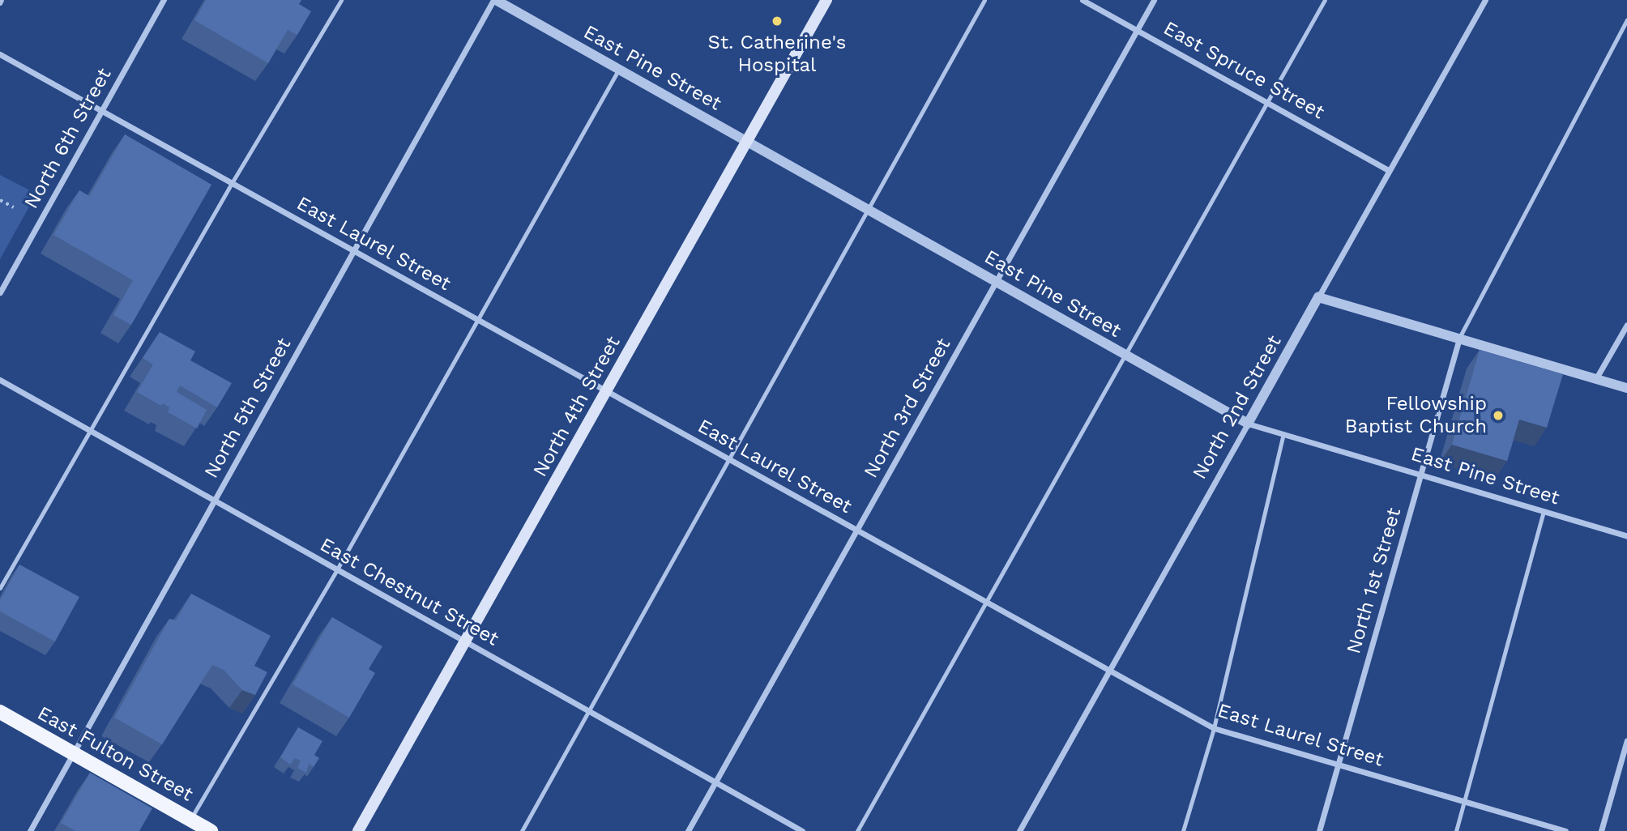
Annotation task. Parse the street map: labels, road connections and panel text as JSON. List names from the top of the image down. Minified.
{"streets":{"main road":["North 4th Street","East Fulton Street"],"street":["East Pine Street","East Spruce Street","North 6th Street","East Laurel Street","North 2nd Street","North 5th Street","North 3rd Street","North 1st Street","East Chestnut Street"]},"crossings":[["East Pine Street","North 4th Street"],["East Pine Street","North 2nd Street"],["East Pine Street","North 5th Street"],["East Pine Street","North 3rd Street"],["East Pine Street","North 1st Street"],["East Spruce Street","North 2nd Street"],["East Spruce Street","North 3rd Street"],["North 6th Street","East Laurel Street"],["East Laurel Street","North 4th Street"],["East Laurel Street","North 2nd Street"],["East Laurel Street","North 5th Street"],["East Laurel Street","North 3rd Street"],["East Laurel Street","North 1st Street"],["North 4th Street","East Chestnut Street"],["North 5th Street","East Chestnut Street"],["North 5th Street","East Fulton Street"],["North 3rd Street","East Chestnut Street"]],"places":["St. Catherine's Hospital","Fellowship Baptist Church"]}
